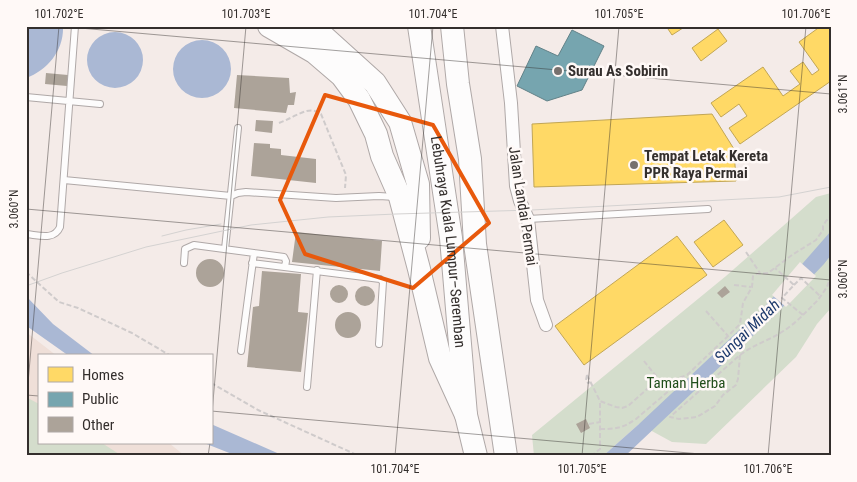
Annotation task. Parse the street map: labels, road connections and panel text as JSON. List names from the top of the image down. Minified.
{"streets":{"highway":["Lebuhraya Kuala Lumpur–Seremban"],"street":["Jalan Landai Permai"]},"water":["Sungai Midah"],"parks":["Taman Herba"],"places":["Surau As Sobirin","Tempat Letak Kereta PPR Raya Permai"],"legend":["Homes","Public","Other"],"coordinates":["101.702°E","101.703°E","101.704°E","101.705°E","101.706°E","3.061°N","3.060°N"]}
